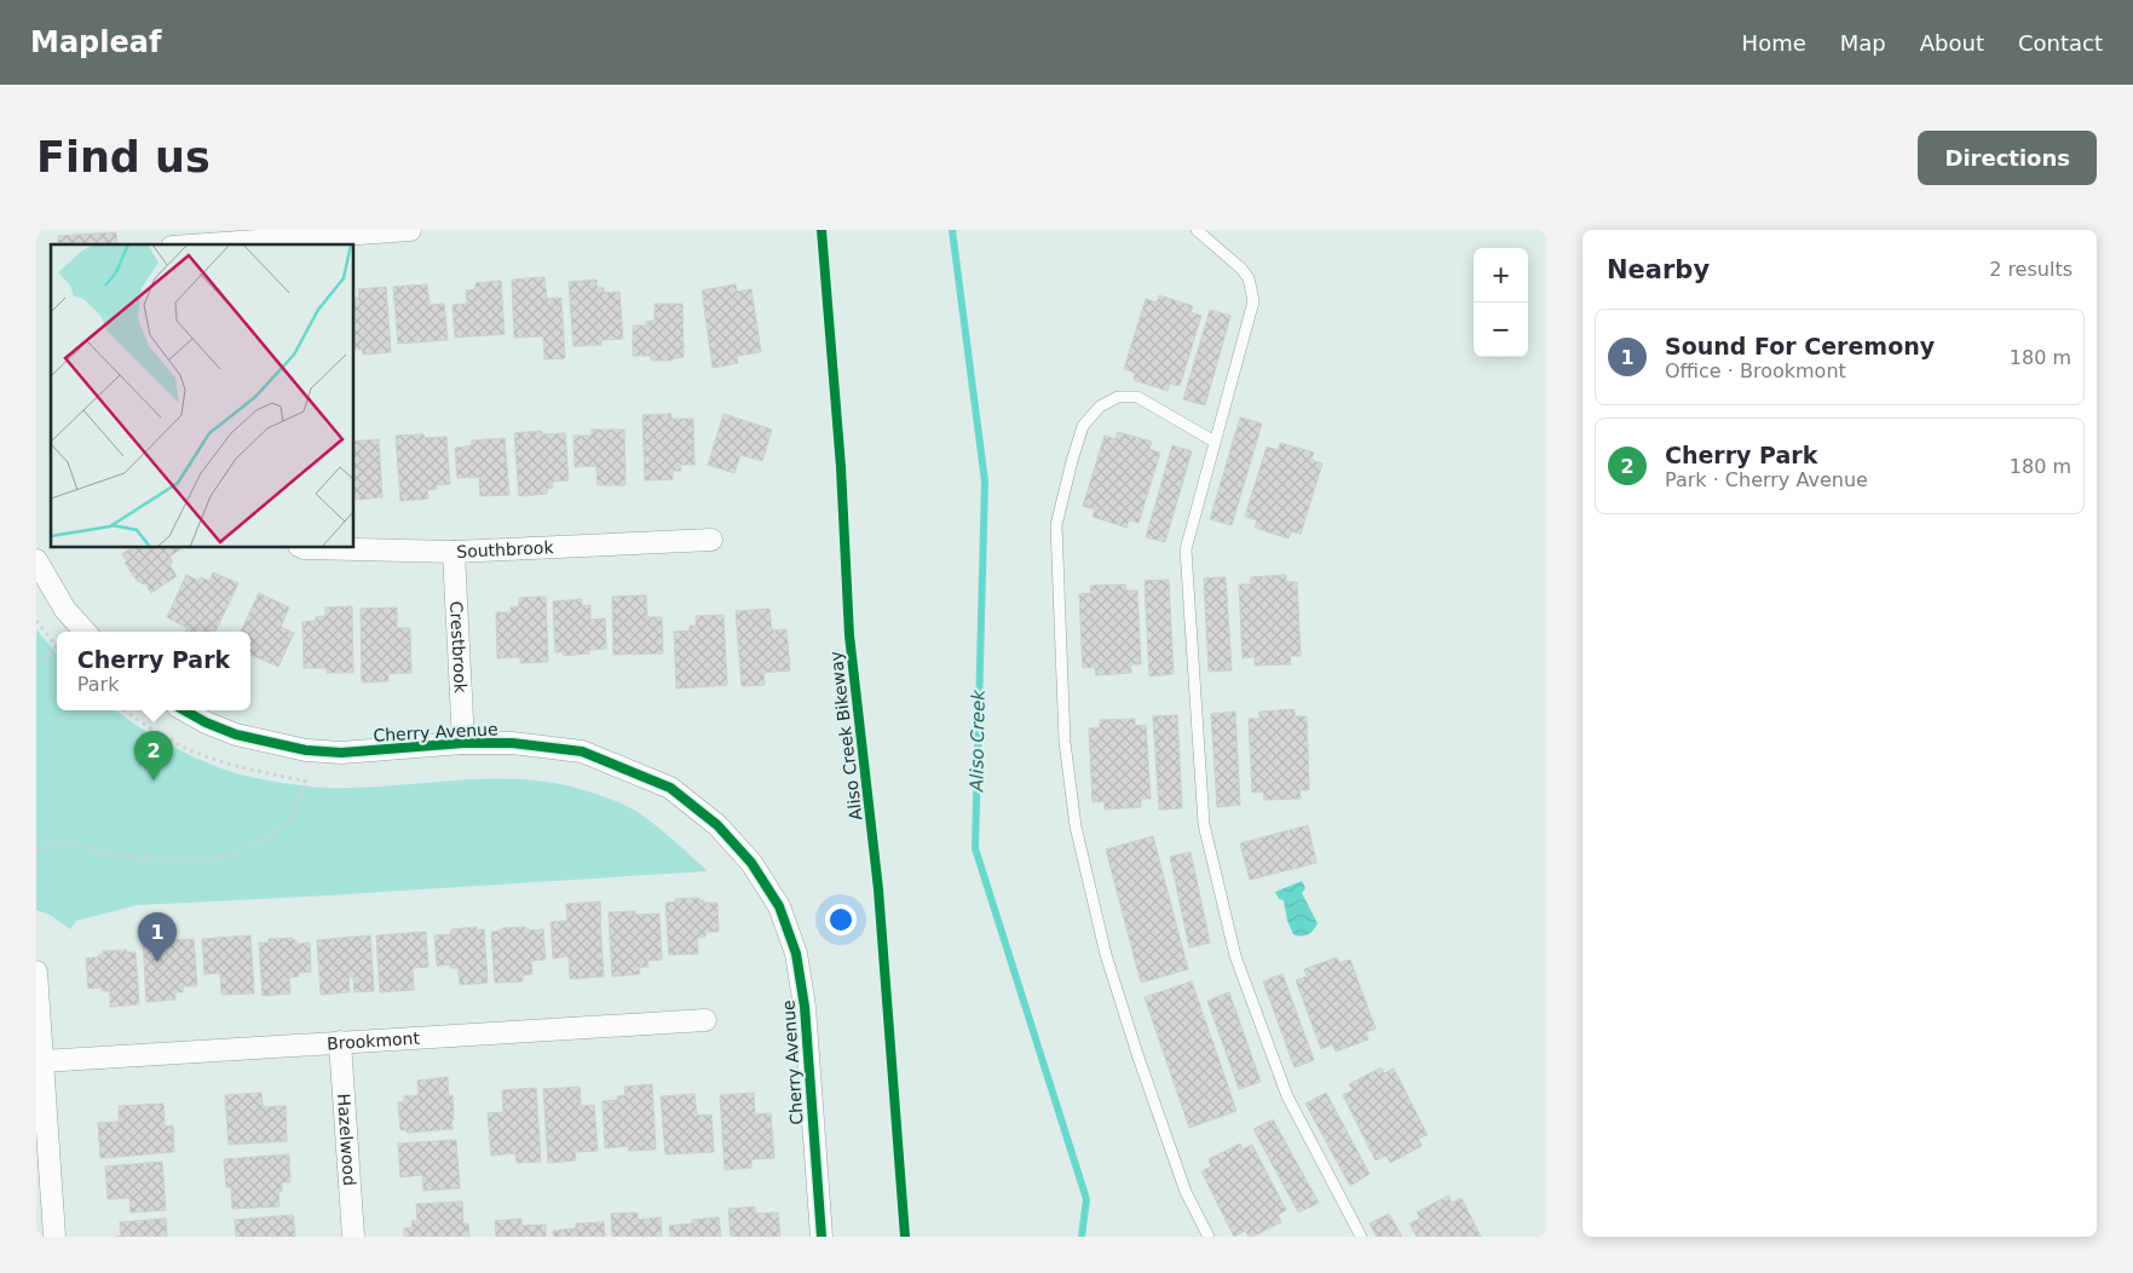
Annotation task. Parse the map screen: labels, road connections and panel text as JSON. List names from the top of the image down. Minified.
{"streets":{"street":["Southbrook","Crestbrook","Cherry Avenue","Brookmont","Hazelwood"],"cycle path":["Aliso Creek Bikeway"]},"crossings":[["Southbrook","Crestbrook"],["Crestbrook","Cherry Avenue"],["Brookmont","Hazelwood"]],"water":["Aliso Creek"],"page":{"header":"Mapleaf","nav":["Home","Map","About","Contact"],"buttons":"Directions","title":"Find us","heading":["Nearby","2 results"],"map_buttons":["+","−"],"list":[{"mark":"1","name":"Sound For Ceremony","note":"Office · Brookmont","value":"180 m"},{"mark":"2","name":"Cherry Park","note":"Park · Cherry Avenue","value":"180 m"}],"popup":["Cherry Park","Park"],"pins":["2","1"]}}
